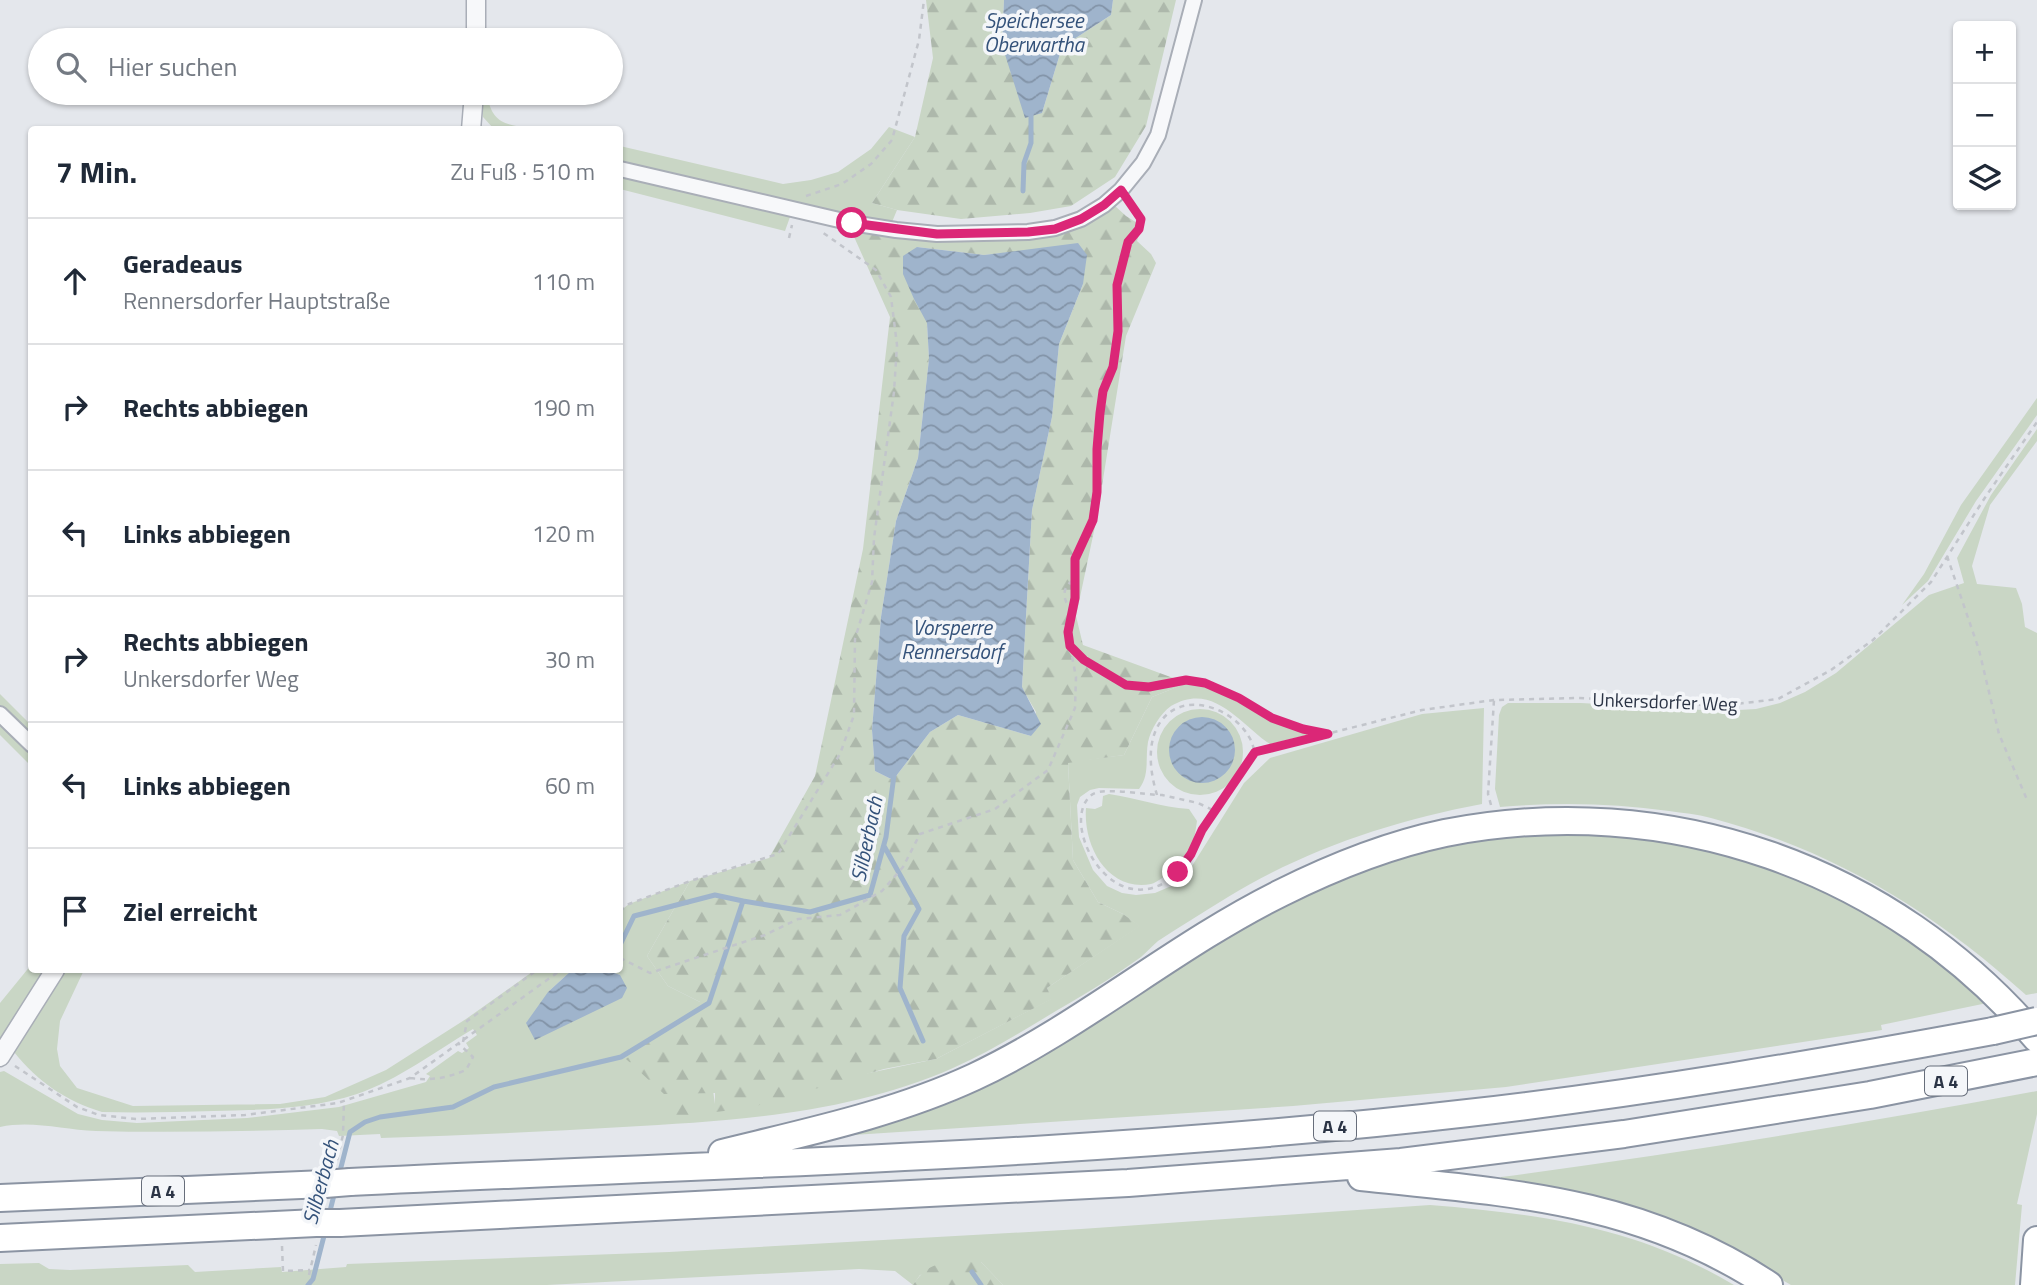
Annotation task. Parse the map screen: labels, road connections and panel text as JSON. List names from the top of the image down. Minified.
{"streets":{"highway":["A 4"],"path":["Unkersdorfer Weg"]},"water":["Speichersee Oberwartha","Vorsperre Rennersdorf","Silberbach"],"page":{"map_buttons":["+","−"],"search":"Hier suchen","heading":["7 Min.","Zu Fuß · 510 m"],"list":[["Geradeaus","Rennersdorfer Hauptstraße","110 m"],["Rechts abbiegen","190 m"],["Links abbiegen","120 m"],["Rechts abbiegen","Unkersdorfer Weg","30 m"],["Links abbiegen","60 m"],"Ziel erreicht"]}}
